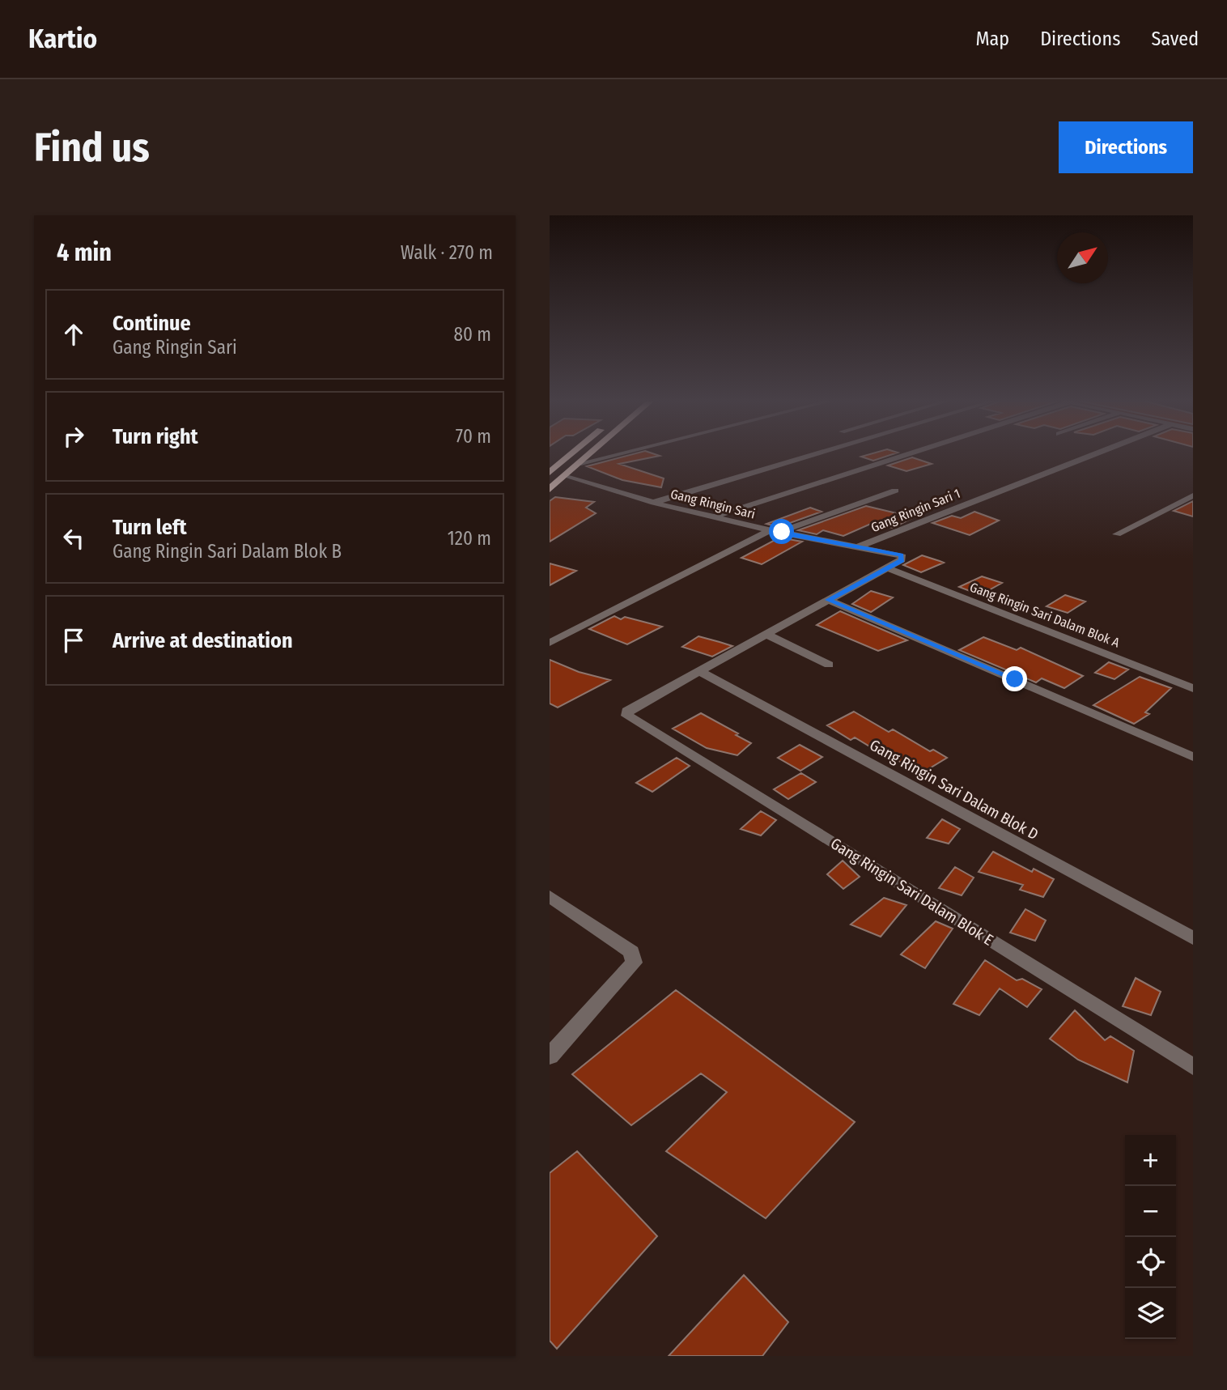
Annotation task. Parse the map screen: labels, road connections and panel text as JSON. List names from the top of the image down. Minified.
{"streets":{"street":["Gang Ringin Sari","Gang Ringin Sari 1","Gang Ringin Sari Dalam Blok A","Gang Ringin Sari Dalam Blok D","Gang Ringin Sari Dalam Blok E"]},"crossings":[["Gang Ringin Sari","Gang Ringin Sari 1"],["Gang Ringin Sari","Gang Ringin Sari Dalam Blok A"],["Gang Ringin Sari Dalam Blok D","Gang Ringin Sari Dalam Blok E"]],"north":"top right","page":{"header":"Kartio","nav":["Map","Directions","Saved"],"buttons":"Directions","title":"Find us","heading":["4 min","Walk · 270 m"],"list":[["Continue","Gang Ringin Sari","80 m"],["Turn right","70 m"],["Turn left","Gang Ringin Sari Dalam Blok B","120 m"],"Arrive at destination"],"map_buttons":["+","−"]}}
